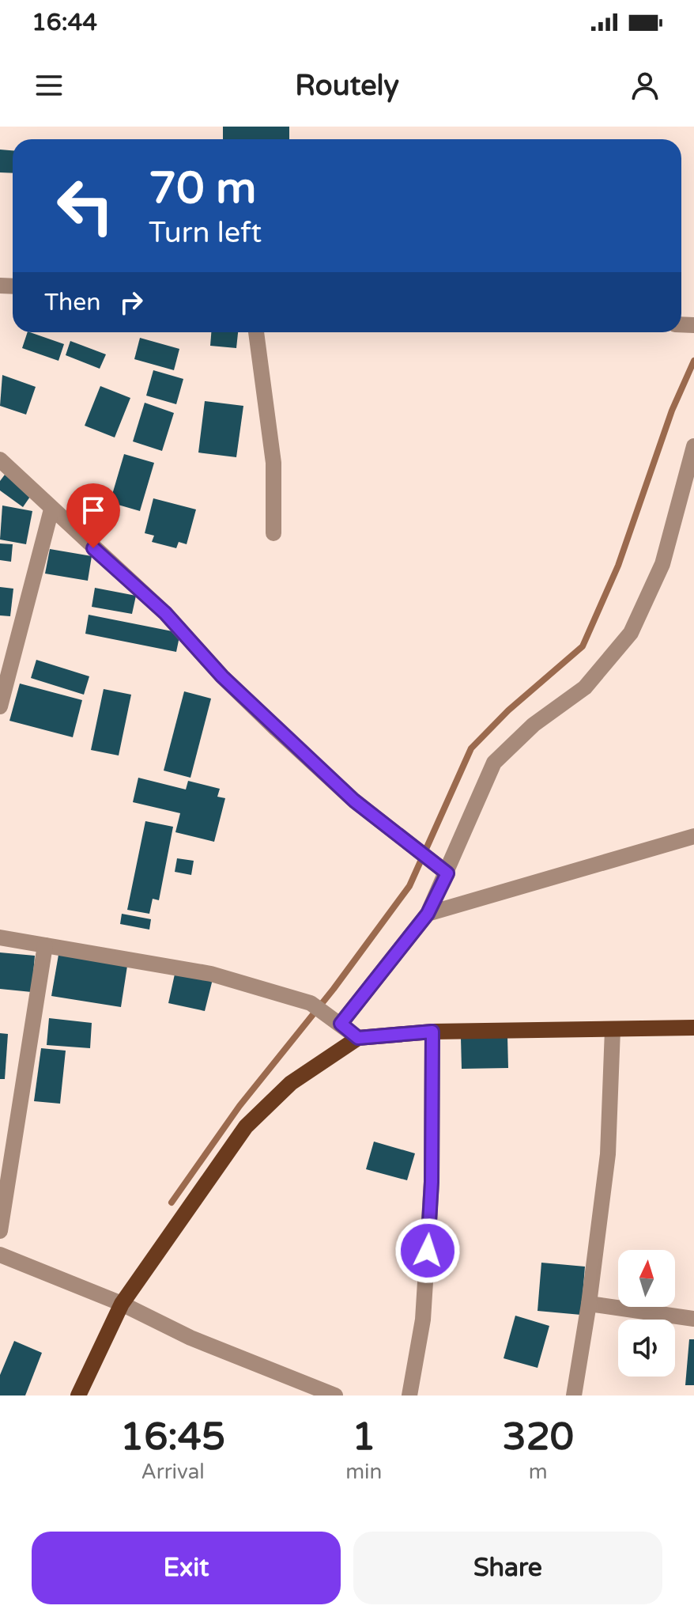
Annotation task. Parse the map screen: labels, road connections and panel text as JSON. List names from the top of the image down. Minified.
{"north":"top","page":{"status":"16:44","header":"Routely","turn":["70 m","Turn left"],"then":"Then","eta":["16:45","Arrival","1","min","320","m"],"buttons":["Exit","Share"]}}
